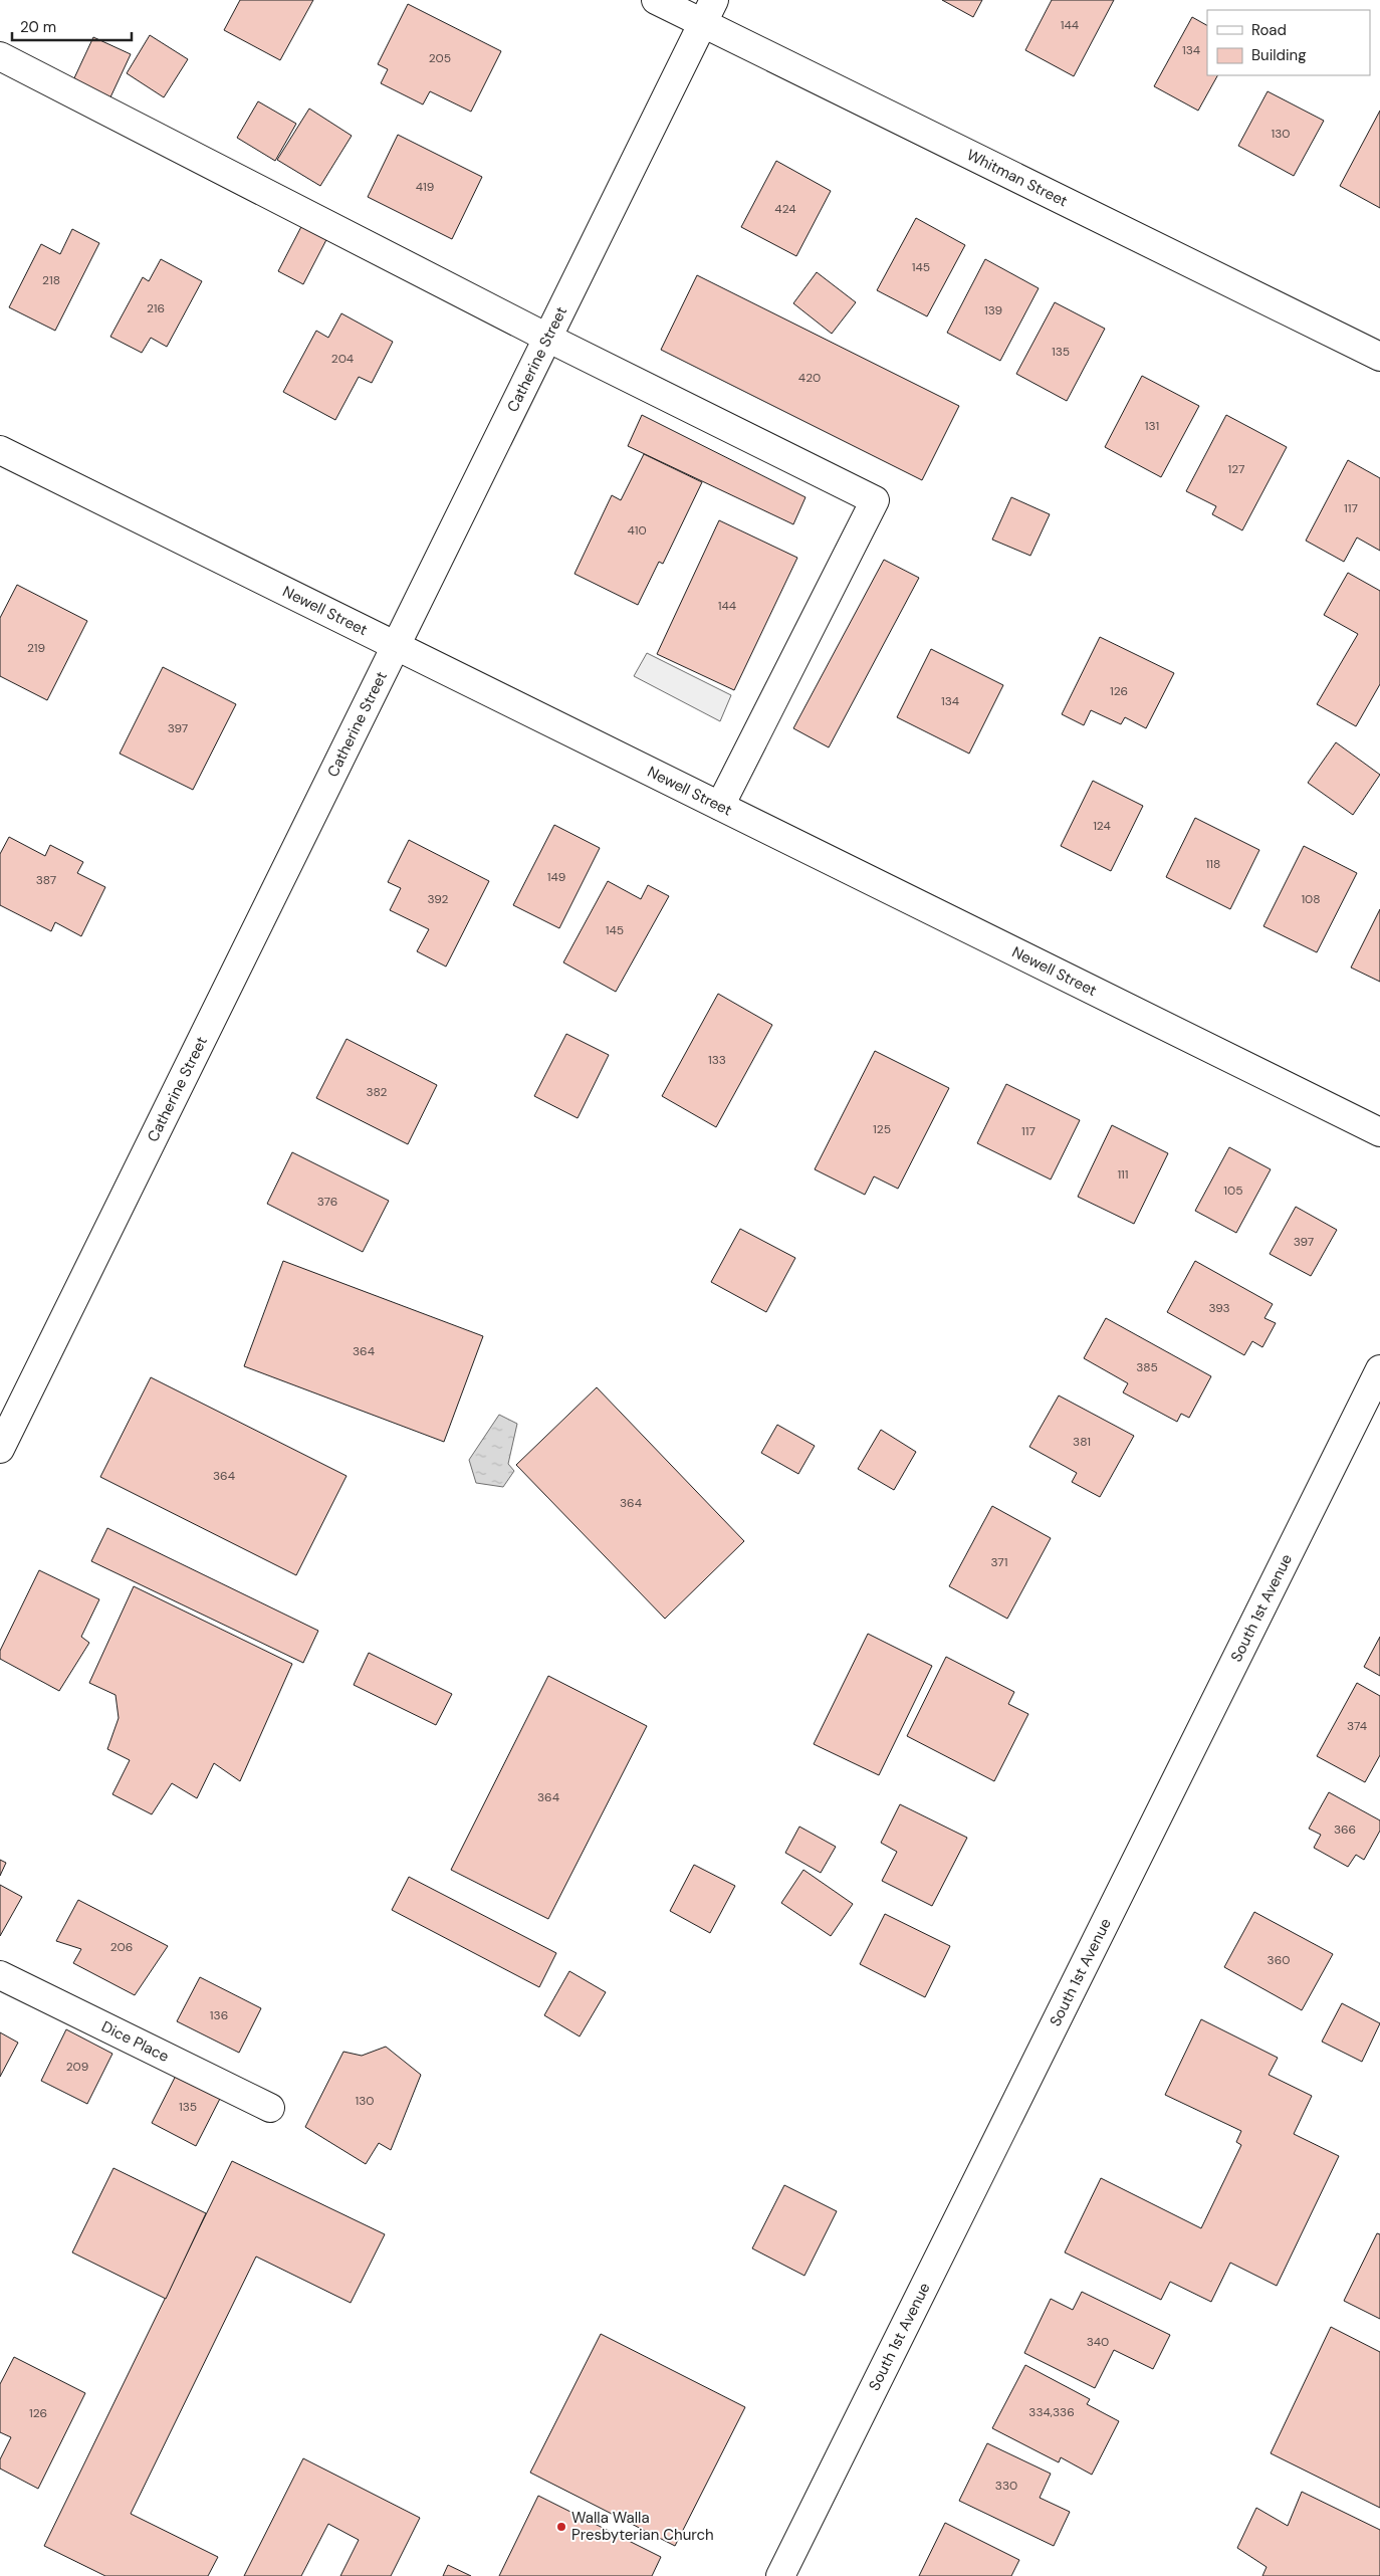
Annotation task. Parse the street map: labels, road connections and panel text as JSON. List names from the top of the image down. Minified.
{"streets":{"street":["Whitman Street","Catherine Street","Newell Street","South 1st Avenue","Dice Place"]},"crossings":[["Whitman Street","Catherine Street"],["Catherine Street","Newell Street"]],"places":["Walla Walla Presbyterian Church"],"house_numbers":["144","134","205","130","419","424","145","218","216","139","135","204","420","131","127","117","410","144","219","126","134","397","124","118","149","387","392","108","145","133","382","125","117","111","105","376","397","393","364","385","381","364","364","371","374","364","366","206","360","136","209","130","135","340","334,336","126","330"],"legend":["Road","Building"],"scale_bar":"20 m"}
